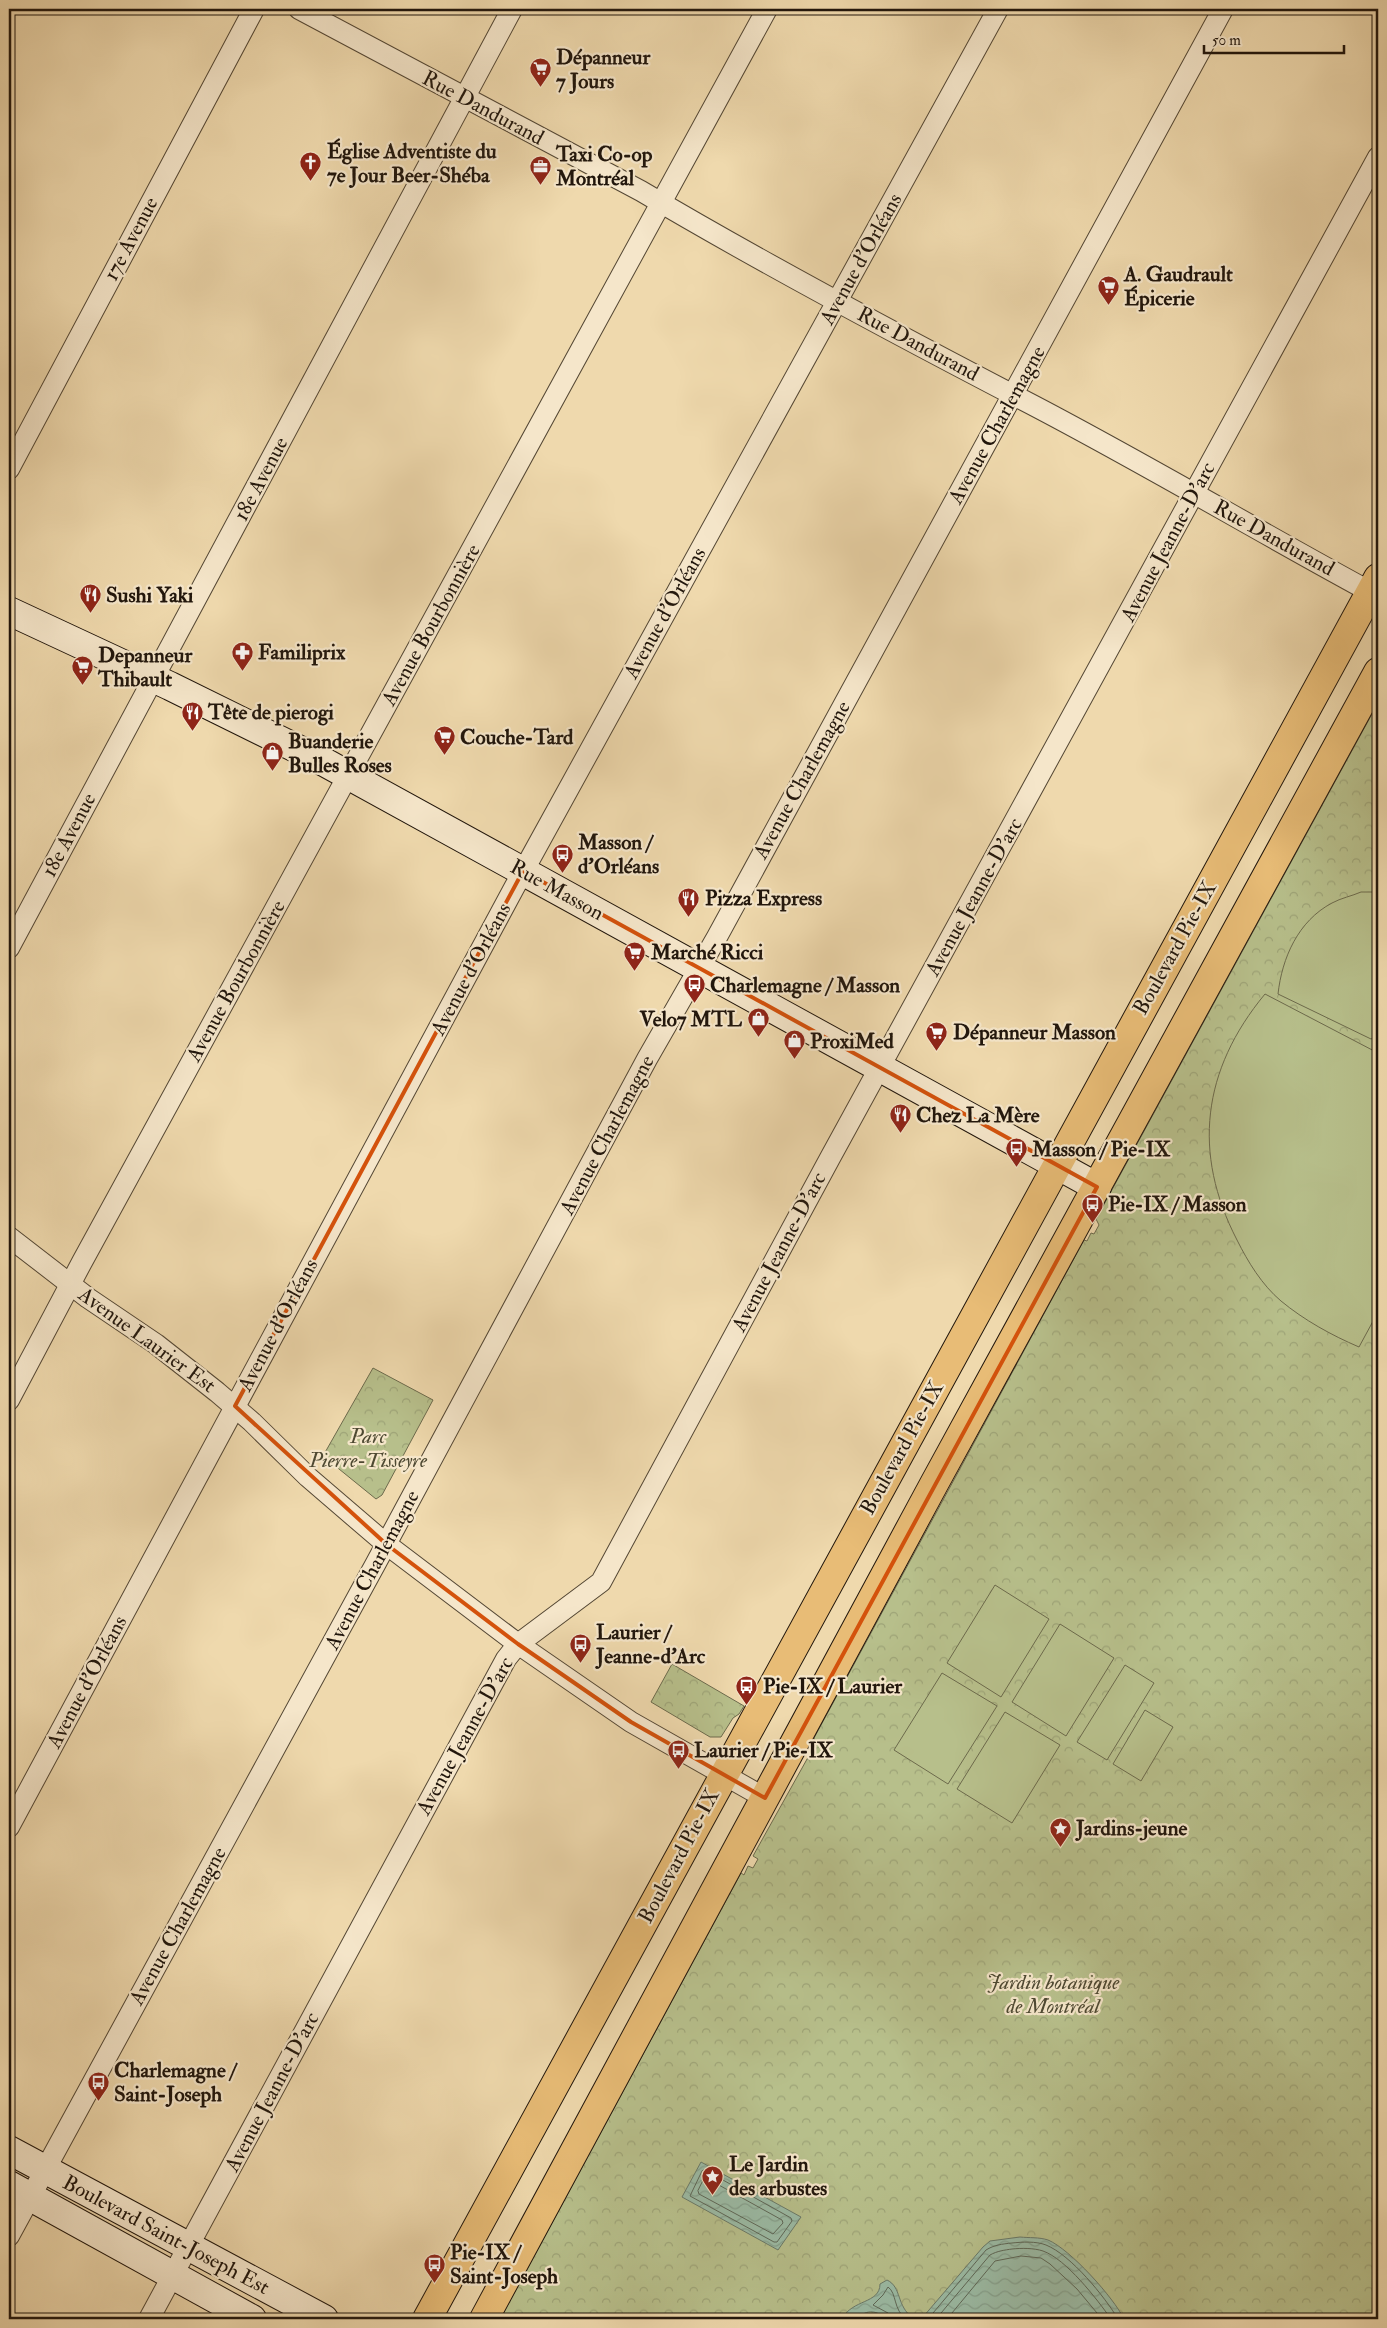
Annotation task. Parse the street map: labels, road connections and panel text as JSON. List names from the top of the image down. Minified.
{"streets":{"main road":["Boulevard Pie-IX"],"street":["Rue Dandurand","17e Avenue","Avenue d'Orléans","Avenue Charlemagne","18e Avenue","Avenue Jeanne-D'arc","Avenue Bourbonnière","Rue Masson","Avenue Laurier Est","Boulevard Saint-Joseph Est"]},"crossings":[["Rue Dandurand","Avenue d'Orléans"],["Rue Dandurand","Avenue Charlemagne"],["Rue Dandurand","18e Avenue"],["Rue Dandurand","Avenue Jeanne-D'arc"],["Rue Dandurand","Avenue Bourbonnière"],["Rue Dandurand","Boulevard Pie-IX"],["Avenue d'Orléans","Rue Masson"],["Avenue d'Orléans","Avenue Laurier Est"],["Avenue Charlemagne","Rue Masson"],["Avenue Charlemagne","Avenue Laurier Est"],["Avenue Charlemagne","Boulevard Saint-Joseph Est"],["18e Avenue","Rue Masson"],["Avenue Jeanne-D'arc","Rue Masson"],["Avenue Jeanne-D'arc","Avenue Laurier Est"],["Avenue Jeanne-D'arc","Boulevard Saint-Joseph Est"],["Avenue Bourbonnière","Rue Masson"],["Avenue Bourbonnière","Avenue Laurier Est"],["Rue Masson","Boulevard Pie-IX"],["Boulevard Pie-IX","Avenue Laurier Est"]],"parks":["Parc Pierre-Tisseyre","Jardin botanique de Montréal"],"places":{"supermarket":["Dépanneur 7 Jours","A. Gaudrault Épicerie","Depanneur Thibault","Couche-Tard","Marché Ricci","Dépanneur Masson"],"church":["Église Adventiste du 7e Jour Beer-Shéba"],"office":["Taxi Co-op Montréal"],"restaurant":["Sushi Yaki","Tête de pierogi","Pizza Express","Chez La Mère"],"pharmacy":["Familiprix"],"shop":["Buanderie Bulles Roses","Velo7 MTL","ProxiMed"],"bus stop":["Masson / d'Orléans","Charlemagne / Masson","Masson / Pie-IX","Pie-IX / Masson","Laurier / Jeanne-d'Arc","Pie-IX / Laurier","Laurier / Pie-IX","Charlemagne / Saint-Joseph","Pie-IX / Saint-Joseph"],"place":["Jardins-jeune","Le Jardin des arbustes"]},"scale_bar":"50 m"}
